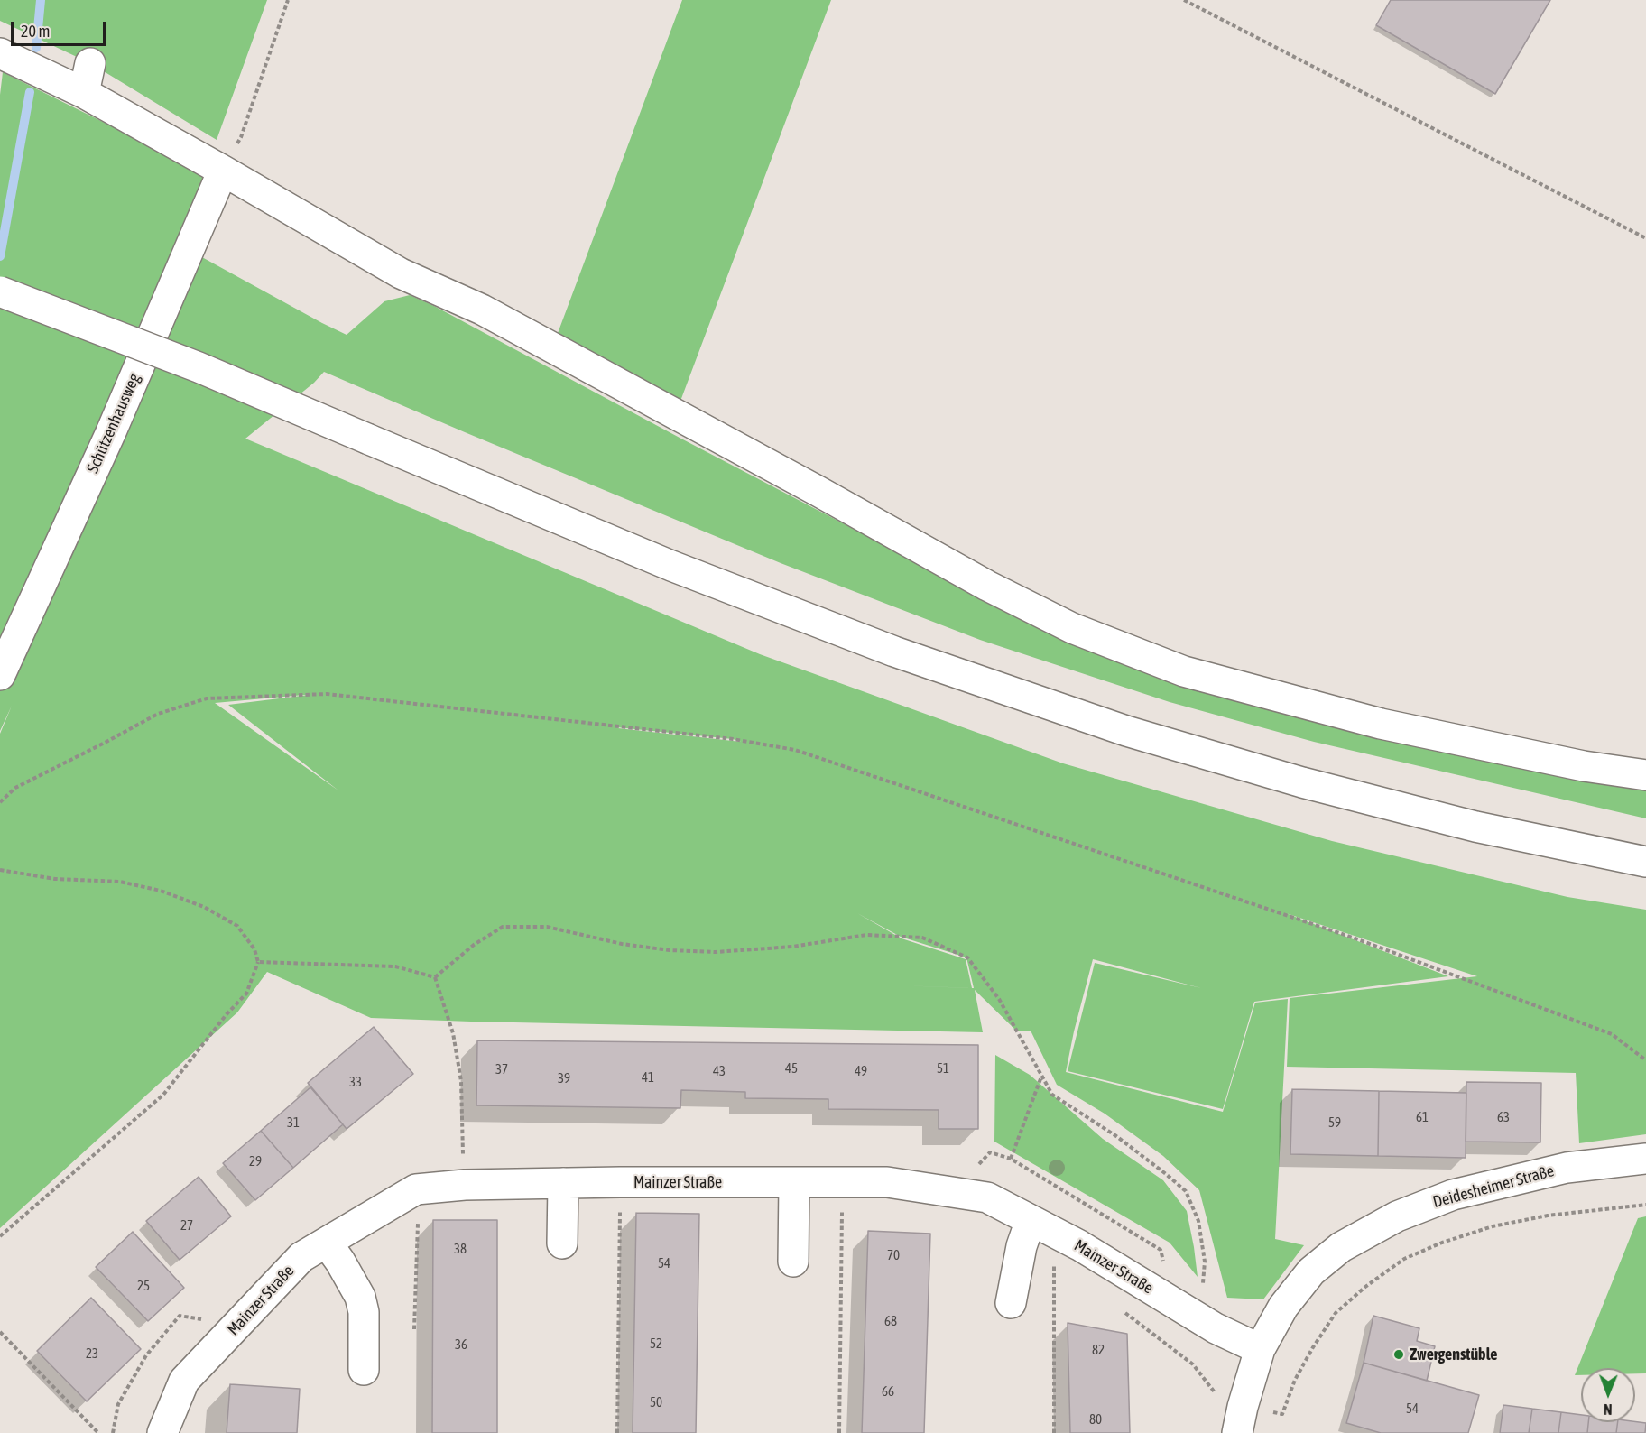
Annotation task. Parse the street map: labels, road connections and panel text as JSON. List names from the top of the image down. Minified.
{"streets":{"street":["Schützenhausweg","Mainzer Straße","Deidesheimer Straße"]},"crossings":[["Mainzer Straße","Deidesheimer Straße"]],"places":["Zwergenstüble"],"house_numbers":["45","51","37","43","49","41","39","33","61","63","31","59","29","27","38","70","54","25","68","52","36","82","23","66","50","54","80"],"scale_bar":"20 m","north":"bottom"}
